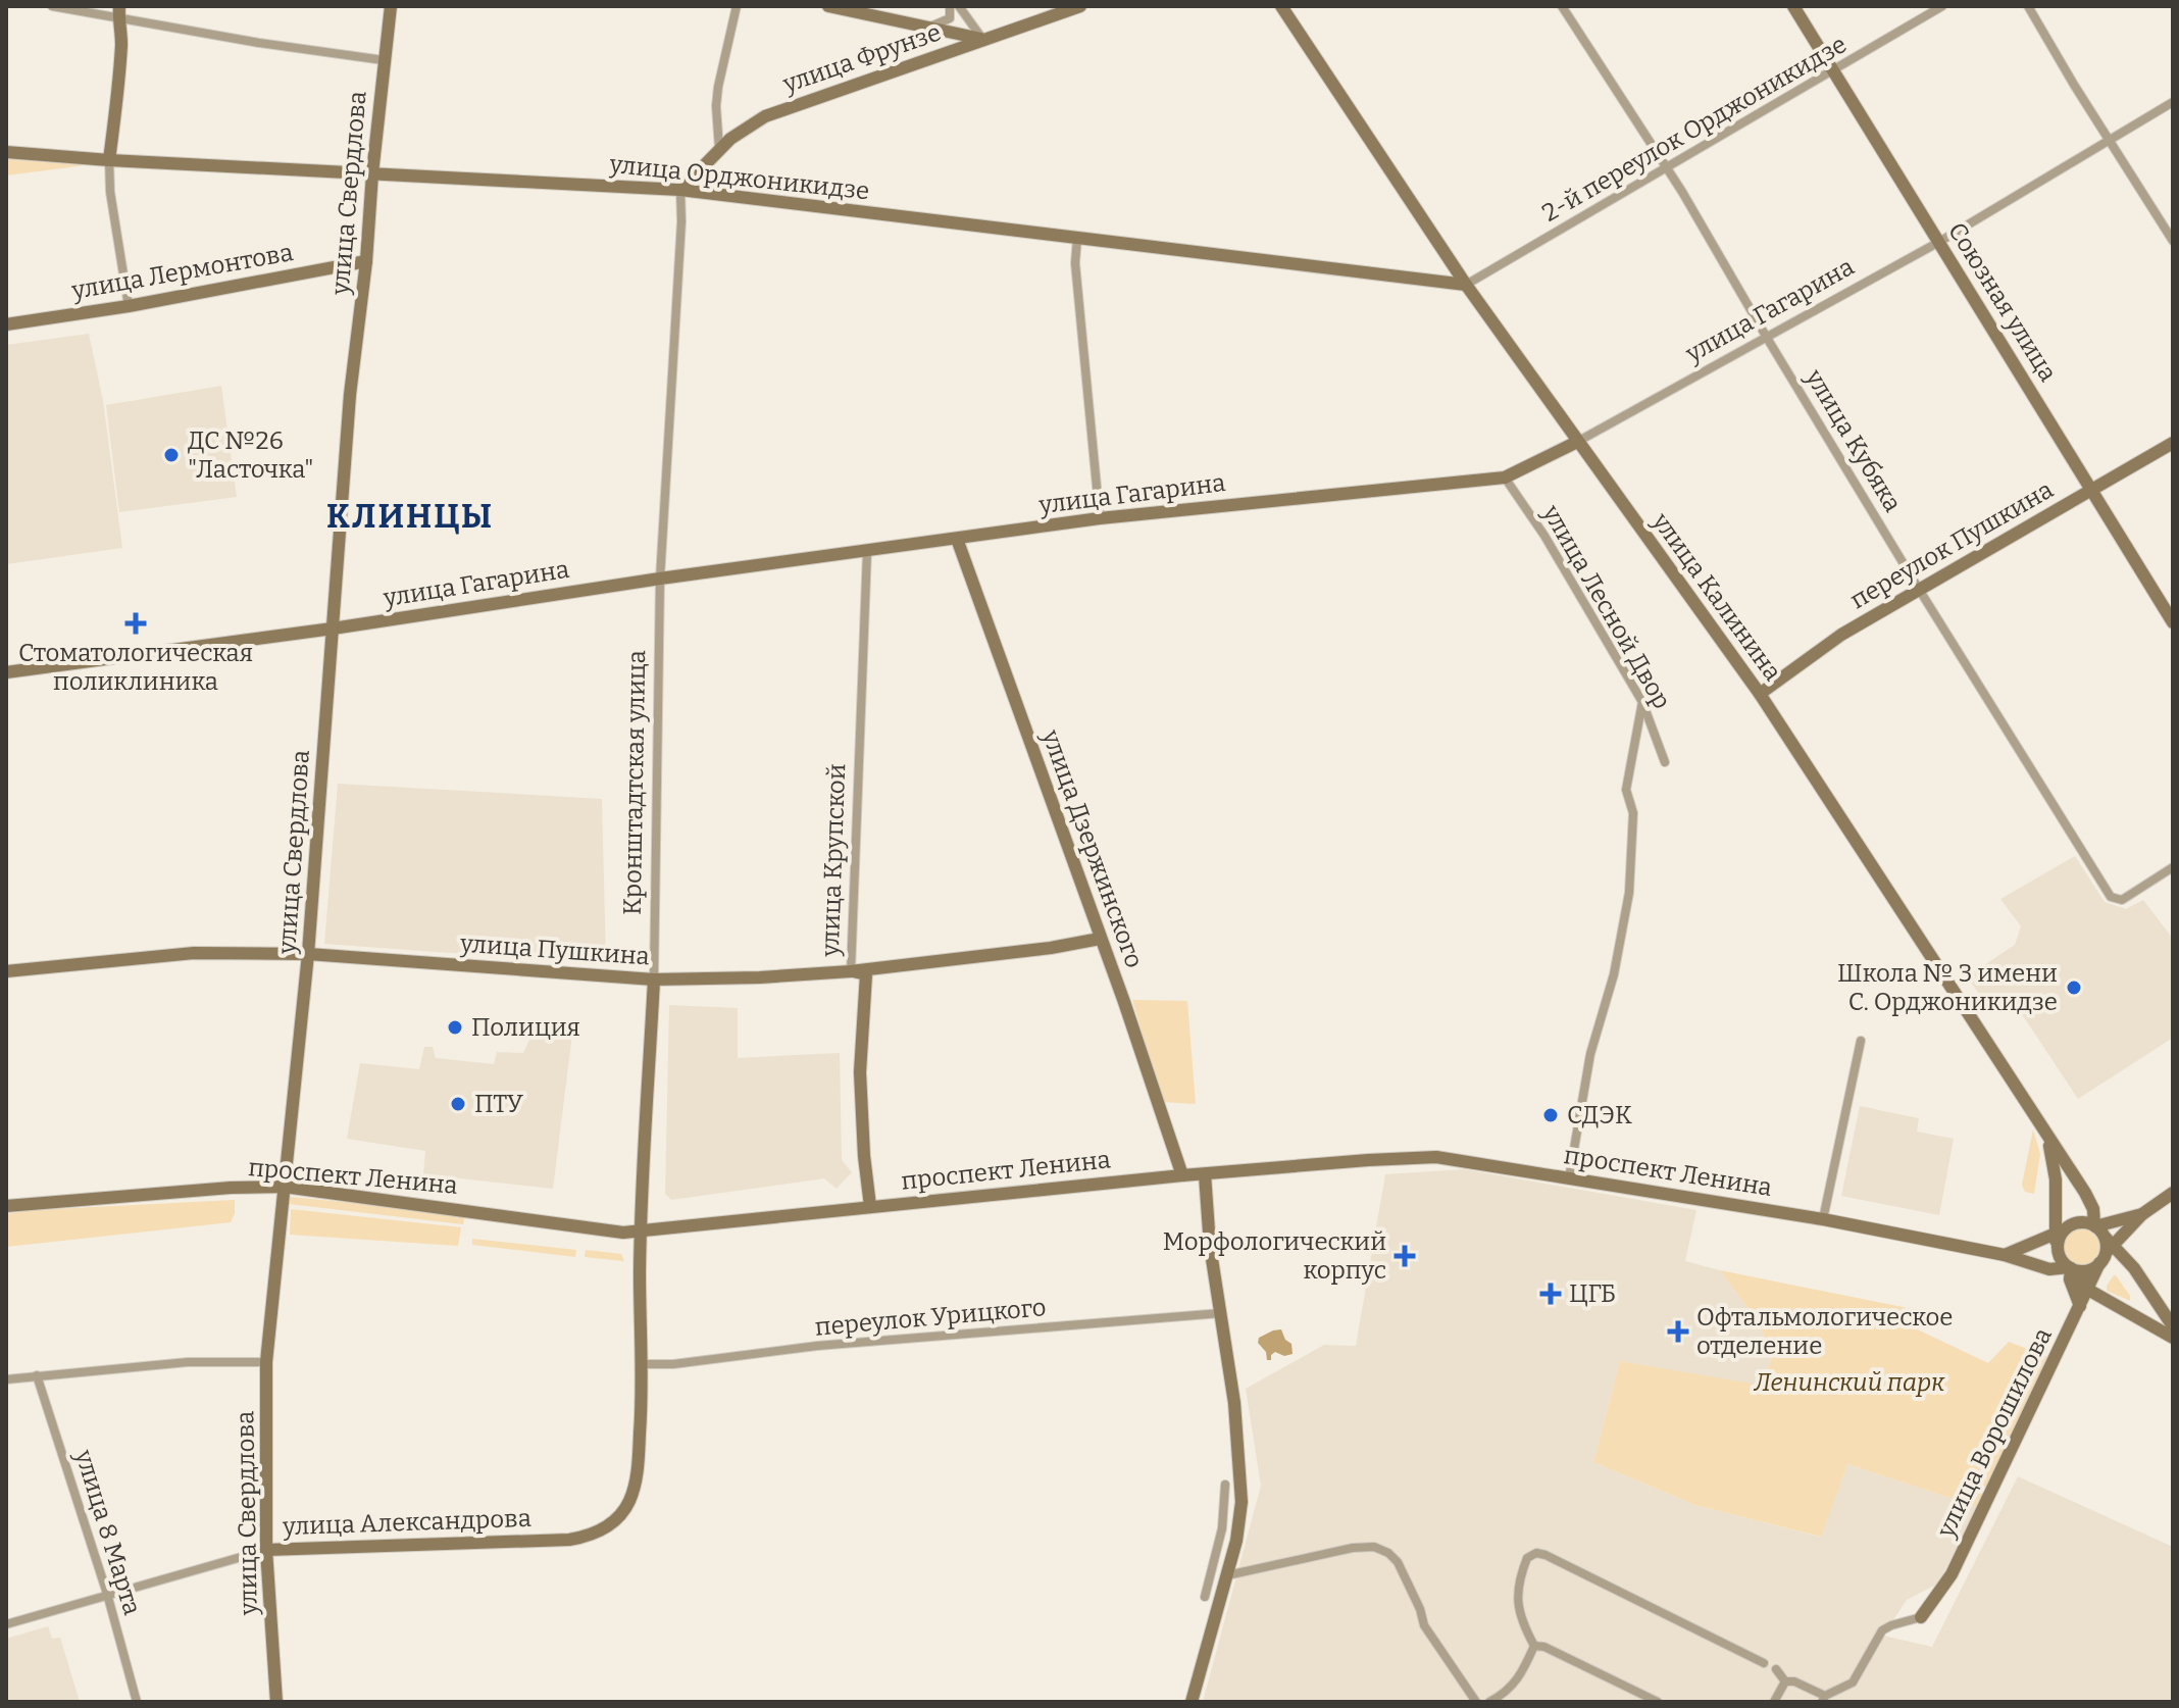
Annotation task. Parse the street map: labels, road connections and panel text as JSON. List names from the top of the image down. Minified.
{"streets":{"main road":["улица Фрунзе","улица Орджоникидзе","улица Свердлова","улица Лермонтова","Союзная улица","улица Гагарина","переулок Пушкина","улица Калинина","Кронштадтская улица","улица Дзержинского","улица Крупской","улица Пушкина","проспект Ленина","улица Ворошилова","улица Александрова"],"street":["2-й переулок Орджоникидзе","улица Кубяка","улица Лесной Двор","переулок Урицкого","улица 8 Марта"]},"crossings":[["улица Фрунзе","улица Орджоникидзе"],["улица Фрунзе","Кронштадтская улица"],["2-й переулок Орджоникидзе","улица Орджоникидзе"],["2-й переулок Орджоникидзе","Союзная улица"],["2-й переулок Орджоникидзе","улица Кубяка"],["2-й переулок Орджоникидзе","улица Калинина"],["улица Орджоникидзе","улица Свердлова"],["улица Орджоникидзе","улица Калинина"],["улица Орджоникидзе","Кронштадтская улица"],["улица Свердлова","улица Лермонтова"],["улица Свердлова","улица Гагарина"],["улица Свердлова","улица Пушкина"],["улица Свердлова","проспект Ленина"],["улица Свердлова","улица Александрова"],["Союзная улица","улица Гагарина"],["Союзная улица","переулок Пушкина"],["улица Гагарина","улица Кубяка"],["улица Гагарина","улица Калинина"],["улица Гагарина","улица Лесной Двор"],["улица Гагарина","Кронштадтская улица"],["улица Гагарина","улица Дзержинского"],["улица Гагарина","улица Крупской"],["улица Кубяка","переулок Пушкина"],["переулок Пушкина","улица Калинина"],["улица Калинина","проспект Ленина"],["улица Калинина","улица Ворошилова"],["Кронштадтская улица","улица Пушкина"],["Кронштадтская улица","проспект Ленина"],["Кронштадтская улица","переулок Урицкого"],["Кронштадтская улица","улица Александрова"],["улица Дзержинского","улица Пушкина"],["улица Дзержинского","проспект Ленина"],["улица Крупской","улица Пушкина"],["улица Крупской","проспект Ленина"],["проспект Ленина","улица Ворошилова"],["улица Александрова","улица 8 Марта"]],"districts":["КЛИНЦЫ"],"parks":["Ленинский парк"],"places":{"other":["ДС №26 \"Ласточка\"","Школа № 3 имени С. Орджоникидзе","Полиция","ПТУ","СДЭК"],"health":["Стоматологическая поликлиника","Морфологический корпус","ЦГБ","Офтальмологическое отделение"]}}
